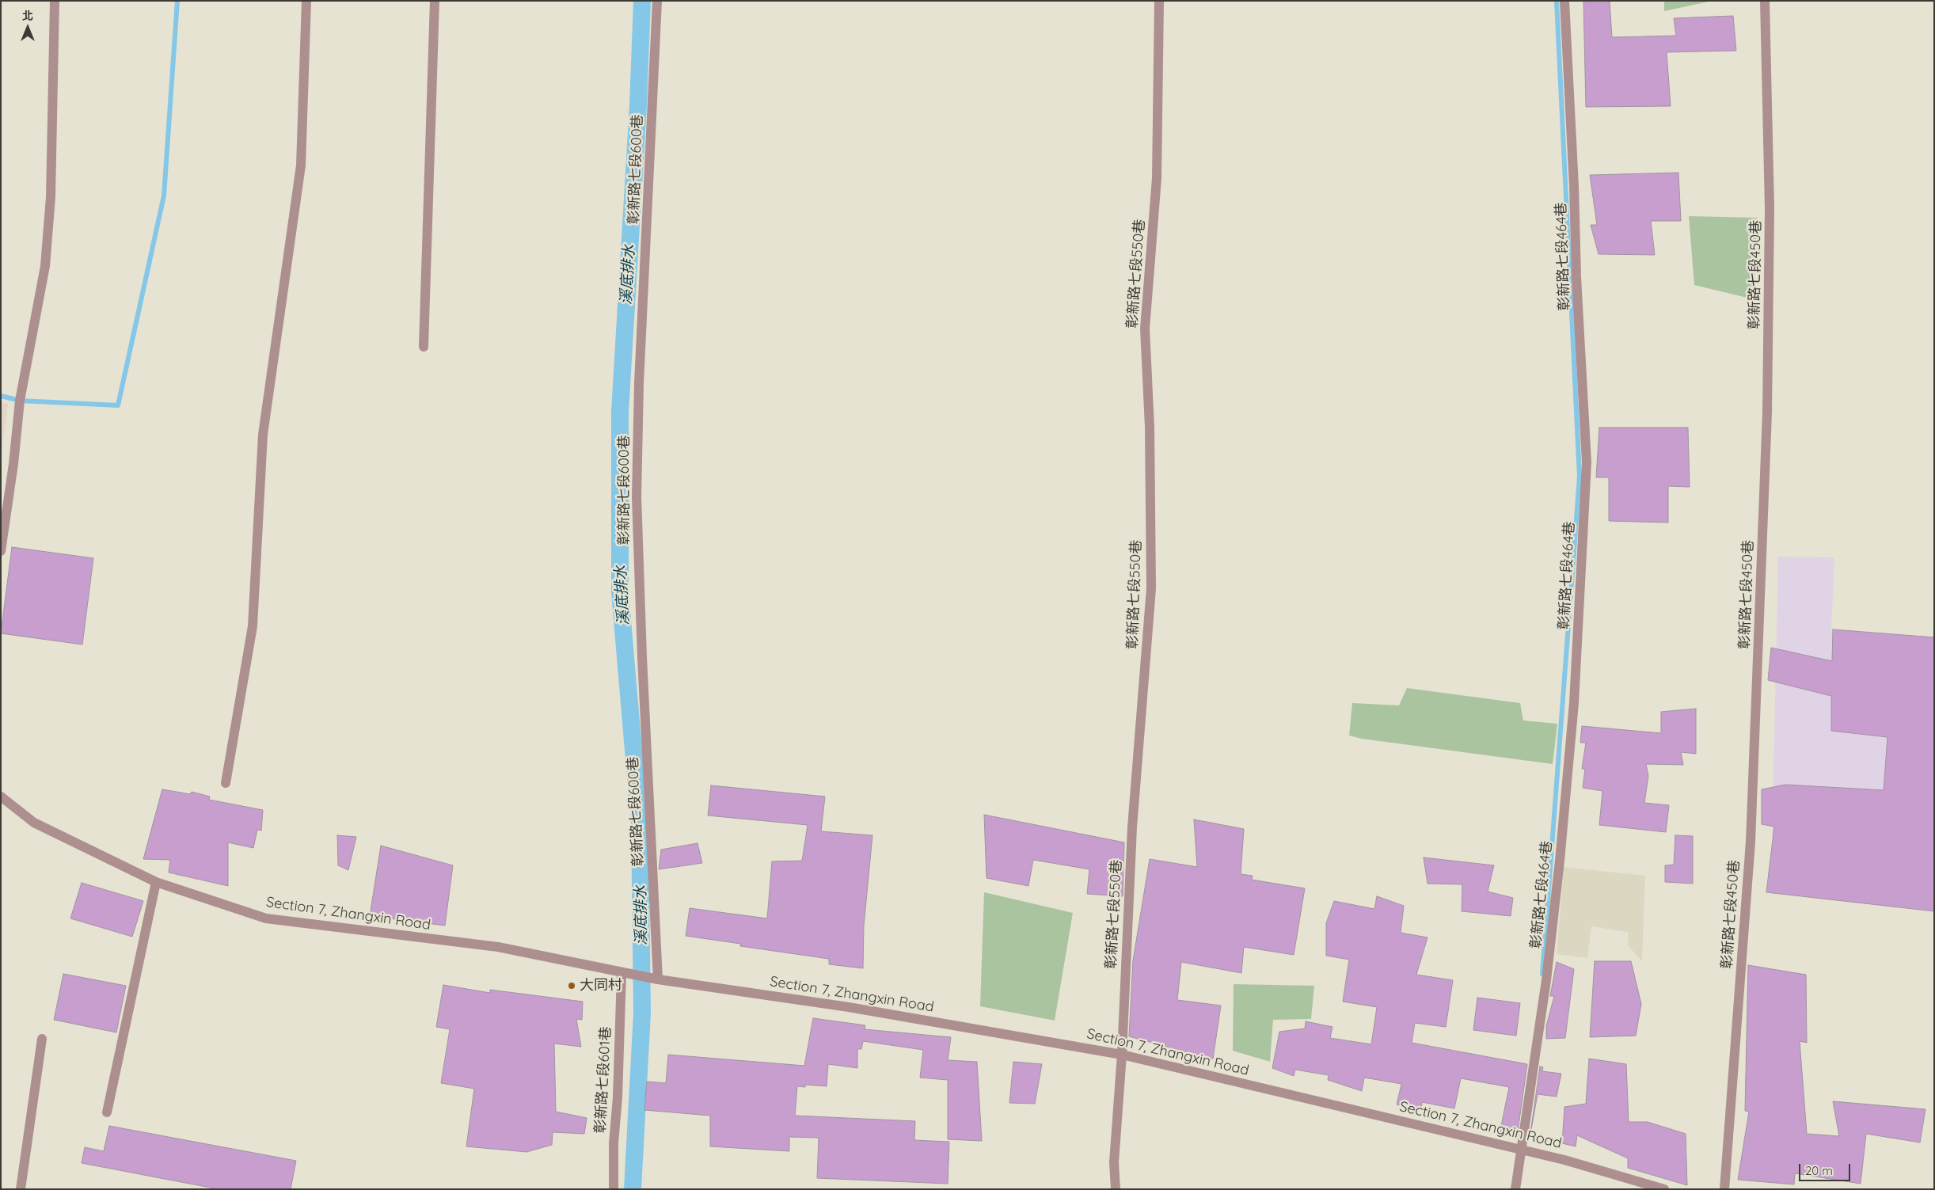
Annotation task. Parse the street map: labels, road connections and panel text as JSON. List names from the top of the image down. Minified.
{"streets":{"street":["彰新路七段600巷","彰新路七段464巷","彰新路七段550巷","彰新路七段450巷","Section 7, Zhangxin Road","彰新路七段601巷"]},"crossings":[["彰新路七段600巷","Section 7, Zhangxin Road"],["彰新路七段464巷","Section 7, Zhangxin Road"],["彰新路七段550巷","Section 7, Zhangxin Road"],["Section 7, Zhangxin Road","彰新路七段601巷"]],"water":["溪底排水"],"places":["大同村"],"scale_bar":"20 m","north":"top"}
